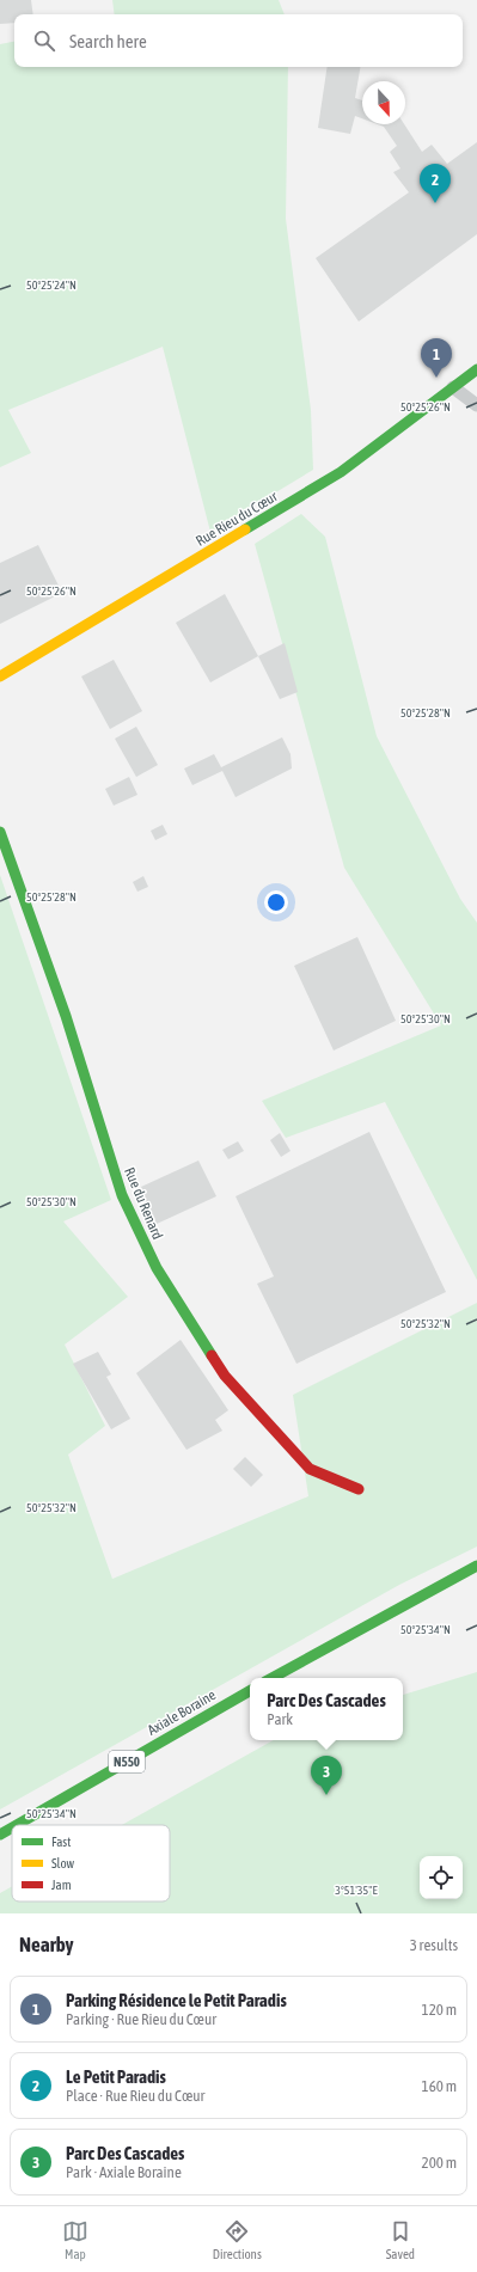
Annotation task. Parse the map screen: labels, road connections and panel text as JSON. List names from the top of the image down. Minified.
{"streets":{"street":["Rue Rieu du Cœur","Rue du Renard","Axiale Boraine","N550"]},"legend":["Fast","Slow","Jam"],"north":"bottom","page":{"search":"Search here","pins":["2","1","3"],"popup":["Parc Des Cascades","Park"],"heading":["Nearby","3 results"],"list":[{"mark":"1","name":"Parking Résidence le Petit Paradis","note":"Parking · Rue Rieu du Cœur","value":"120 m"},{"mark":"2","name":"Le Petit Paradis","note":"Place · Rue Rieu du Cœur","value":"160 m"},{"mark":"3","name":"Parc Des Cascades","note":"Park · Axiale Boraine","value":"200 m"}],"nav":["Map","Directions","Saved"]},"coordinates":["50°25'24\"N","50°25'26\"N","50°25'28\"N","50°25'30\"N","50°25'32\"N","50°25'34\"N","3°51'35\"E"]}
